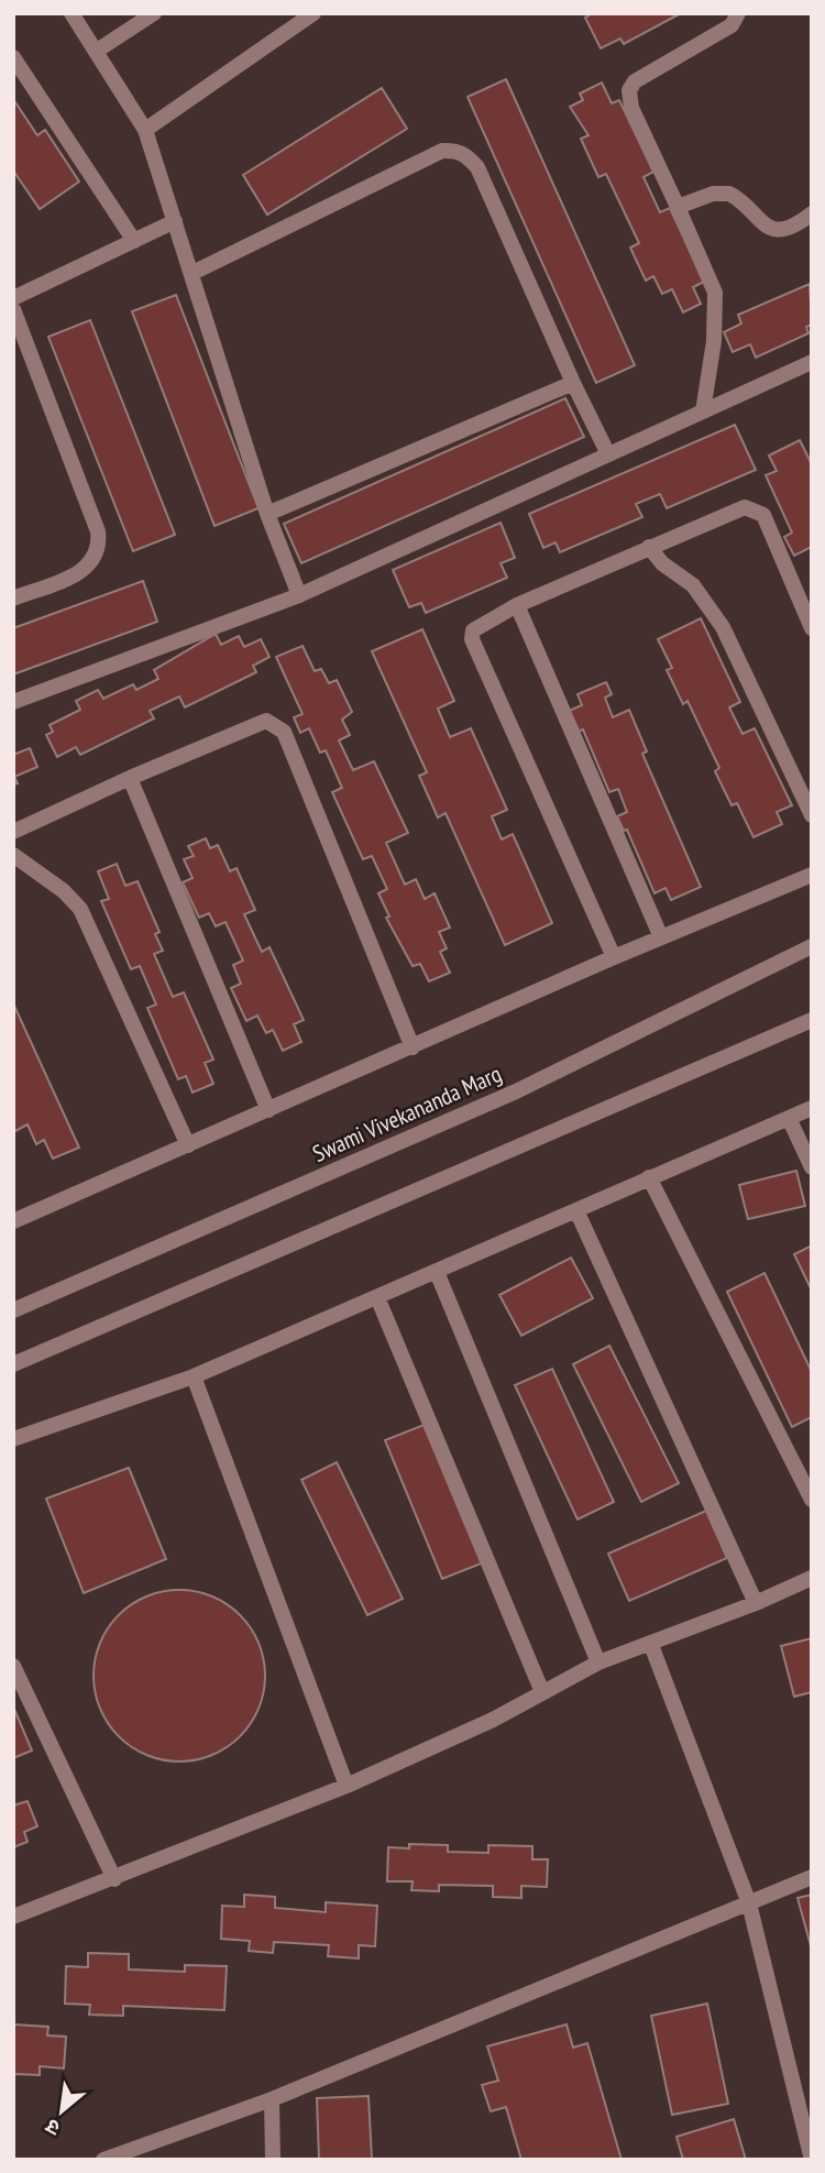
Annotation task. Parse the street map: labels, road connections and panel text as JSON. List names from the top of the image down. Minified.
{"streets":{"street":["Swami Vivekananda Marg"]},"north":"bottom left"}
